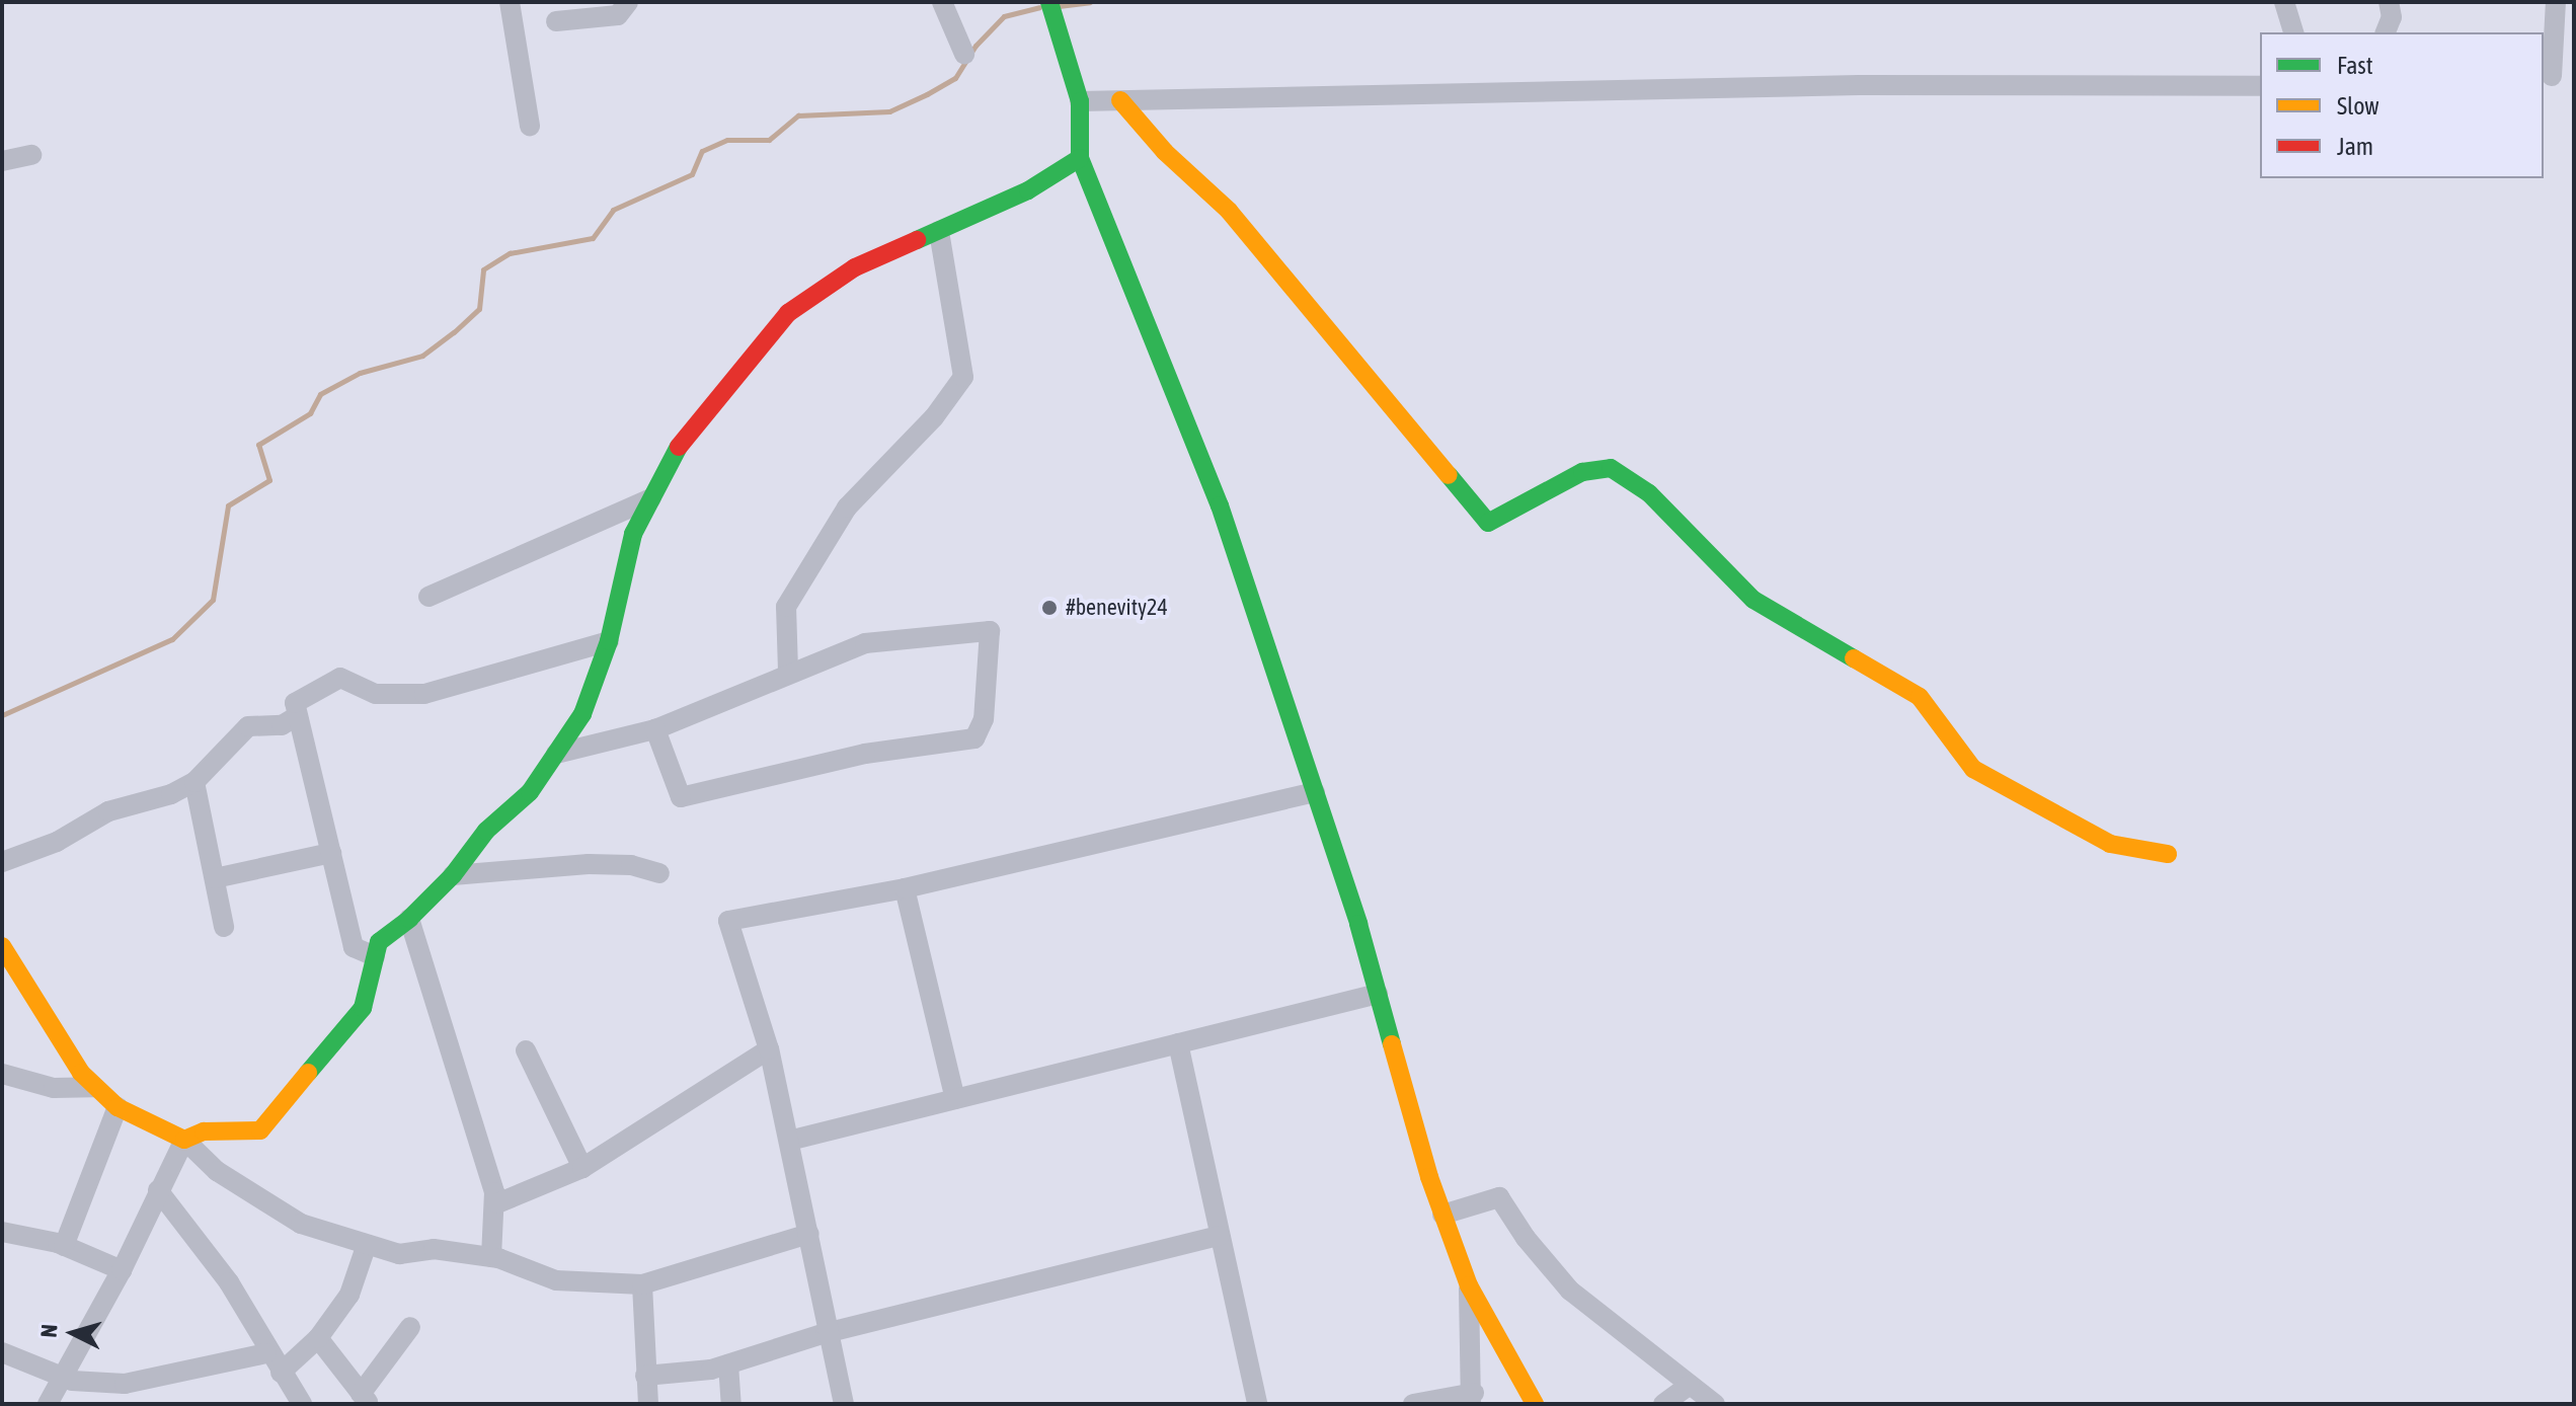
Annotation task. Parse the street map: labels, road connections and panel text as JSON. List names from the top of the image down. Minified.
{"places":["#benevity24"],"legend":["Fast","Slow","Jam"],"north":"left"}
